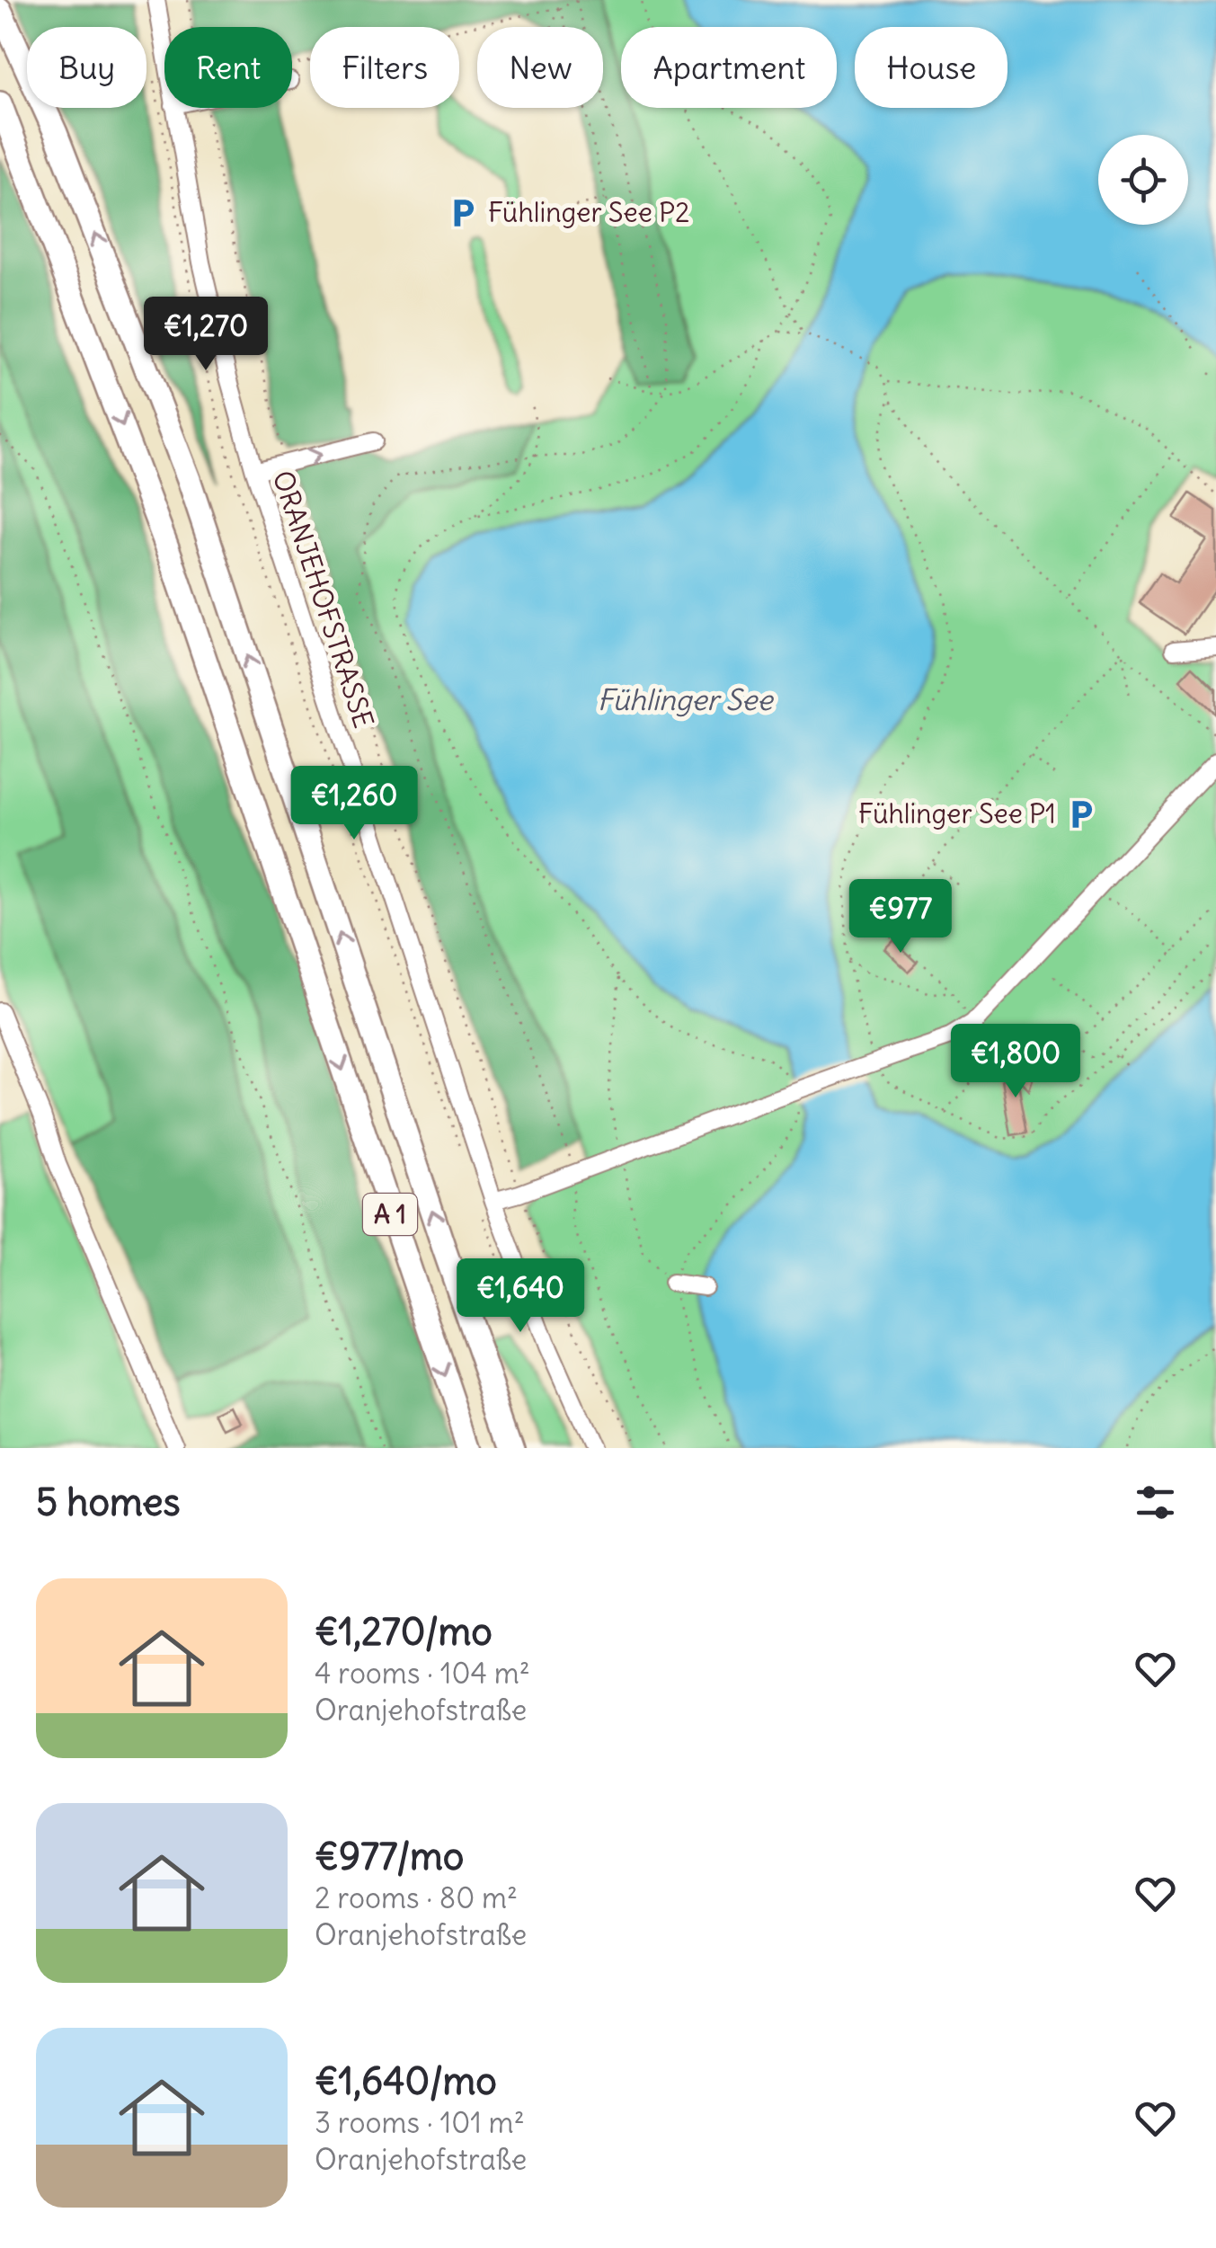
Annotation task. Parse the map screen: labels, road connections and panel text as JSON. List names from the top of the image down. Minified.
{"streets":{"highway":["A 1"],"street":["ORANJEHOFSTRASSE"]},"water":["Fühlinger See"],"places":{"parking":["Fühlinger See P2","Fühlinger See P1"]},"page":{"chip":["Buy","Rent","Filters","New","Apartment","House"],"price":["€1,270","€1,260","€977","€1,800","€1,640"],"heading":"5 homes","list":[{"name":"€1,270/mo","note":"4 rooms · 104 m² · Oranjehofstraße"},{"name":"€977/mo","note":"2 rooms · 80 m² · Oranjehofstraße"},{"name":"€1,640/mo","note":"3 rooms · 101 m² · Oranjehofstraße"}]}}
